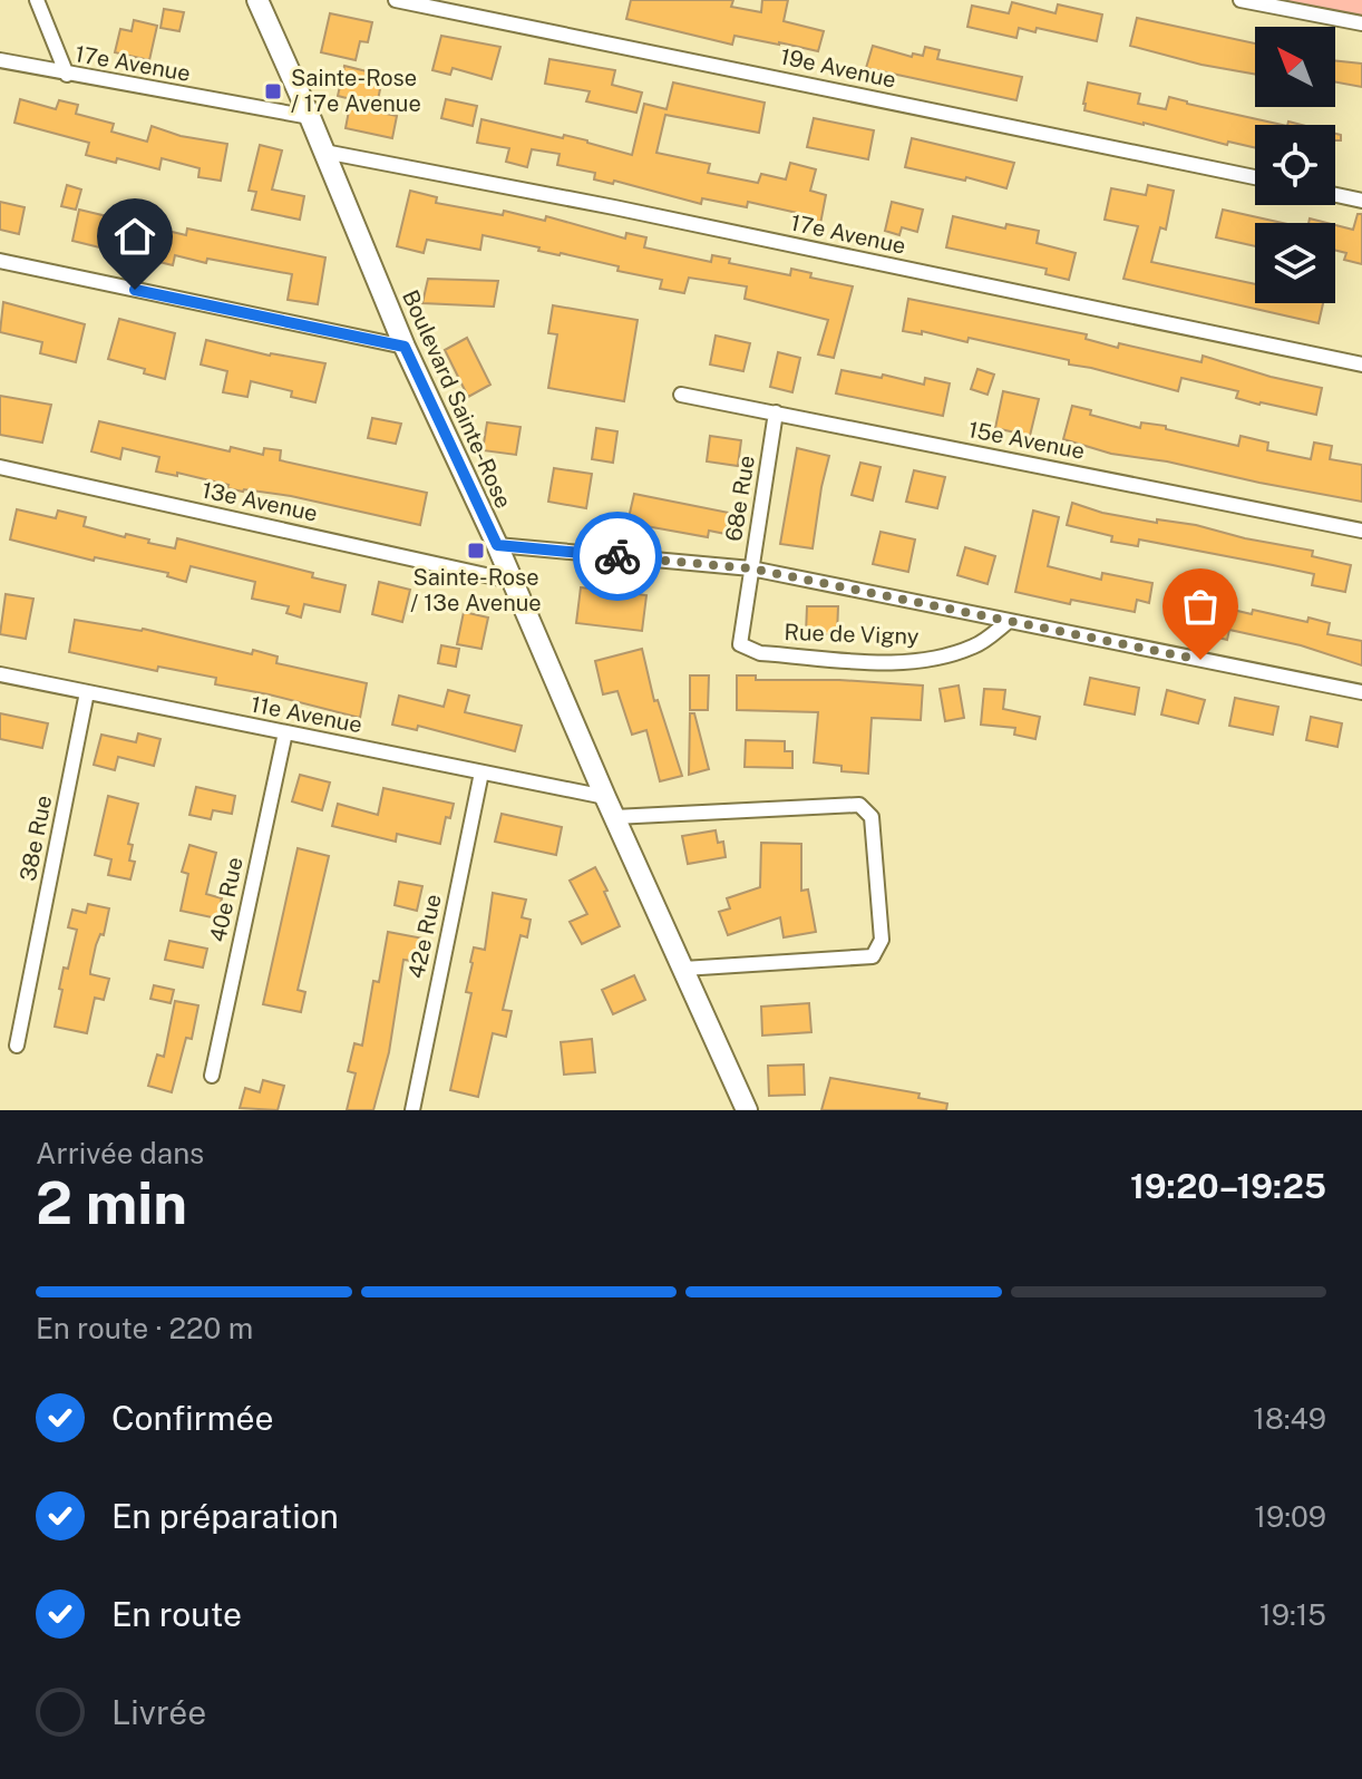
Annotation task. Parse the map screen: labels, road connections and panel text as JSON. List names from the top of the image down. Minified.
{"streets":{"street":["17e Avenue","19e Avenue","Boulevard Sainte-Rose","15e Avenue","68e Rue","13e Avenue","Rue de Vigny","11e Avenue","38e Rue","40e Rue","42e Rue"]},"crossings":[["17e Avenue","Boulevard Sainte-Rose"],["Boulevard Sainte-Rose","13e Avenue"],["Boulevard Sainte-Rose","11e Avenue"],["15e Avenue","68e Rue"],["68e Rue","Rue de Vigny"],["11e Avenue","38e Rue"],["11e Avenue","40e Rue"],["11e Avenue","42e Rue"]],"places":{"transit":["Sainte-Rose / 17e Avenue","Sainte-Rose / 13e Avenue"]},"north":"top left","page":{"heading":["2 min","Arrivée dans","19:20–19:25"],"bar":"En route · 220 m","list":[["Confirmée","18:49"],["En préparation","19:09"],["En route","19:15"],"Livrée"]}}
